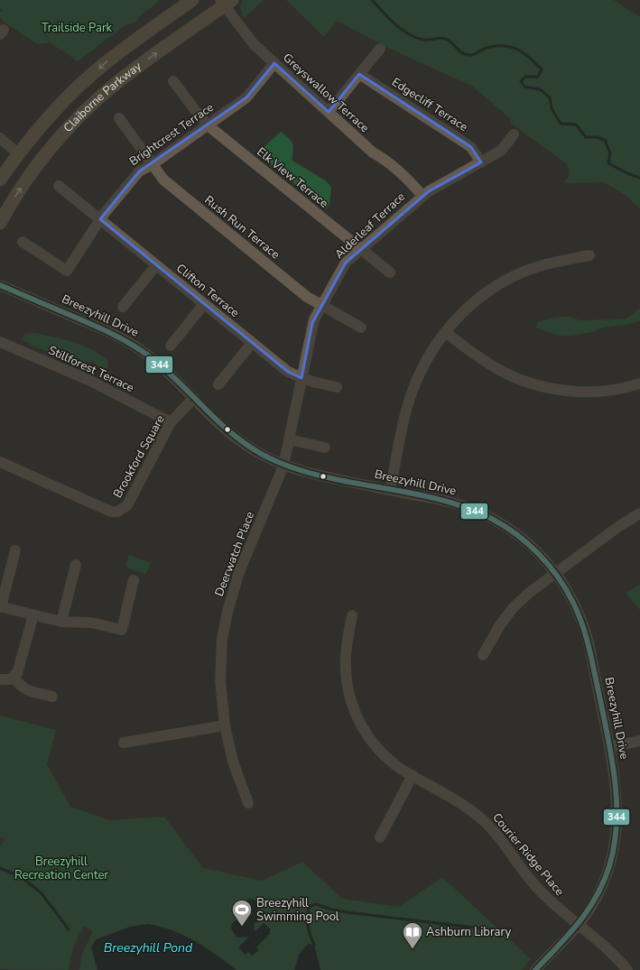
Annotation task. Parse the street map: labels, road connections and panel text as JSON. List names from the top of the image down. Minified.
{"streets":{"main road":["Claiborne Parkway"],"street":["Greyswallow Terrace","Edgecliff Terrace","Brightcrest Terrace","Elk View Terrace","Alderleaf Terrace","Rush Run Terrace","Clifton Terrace","Breezyhill Drive","Stillforest Terrace","Brookford Square","Deerwatch Place","Courier Ridge Place"]},"crossings":[["Greyswallow Terrace","Claiborne Parkway"],["Greyswallow Terrace","Brightcrest Terrace"],["Greyswallow Terrace","Alderleaf Terrace"],["Edgecliff Terrace","Alderleaf Terrace"],["Brightcrest Terrace","Elk View Terrace"],["Brightcrest Terrace","Rush Run Terrace"],["Brightcrest Terrace","Clifton Terrace"],["Elk View Terrace","Alderleaf Terrace"],["Alderleaf Terrace","Rush Run Terrace"],["Alderleaf Terrace","Clifton Terrace"],["Alderleaf Terrace","Breezyhill Drive"],["Alderleaf Terrace","Deerwatch Place"],["Breezyhill Drive","Brookford Square"],["Breezyhill Drive","Deerwatch Place"],["Breezyhill Drive","Courier Ridge Place"],["Stillforest Terrace","Brookford Square"]],"water":["Breezyhill Pond"],"parks":["Trailside Park","Breezyhill Recreation Center"],"places":{"sports":["Breezyhill Swimming Pool"],"library":["Ashburn Library"]},"lines":["transit line 344"]}
